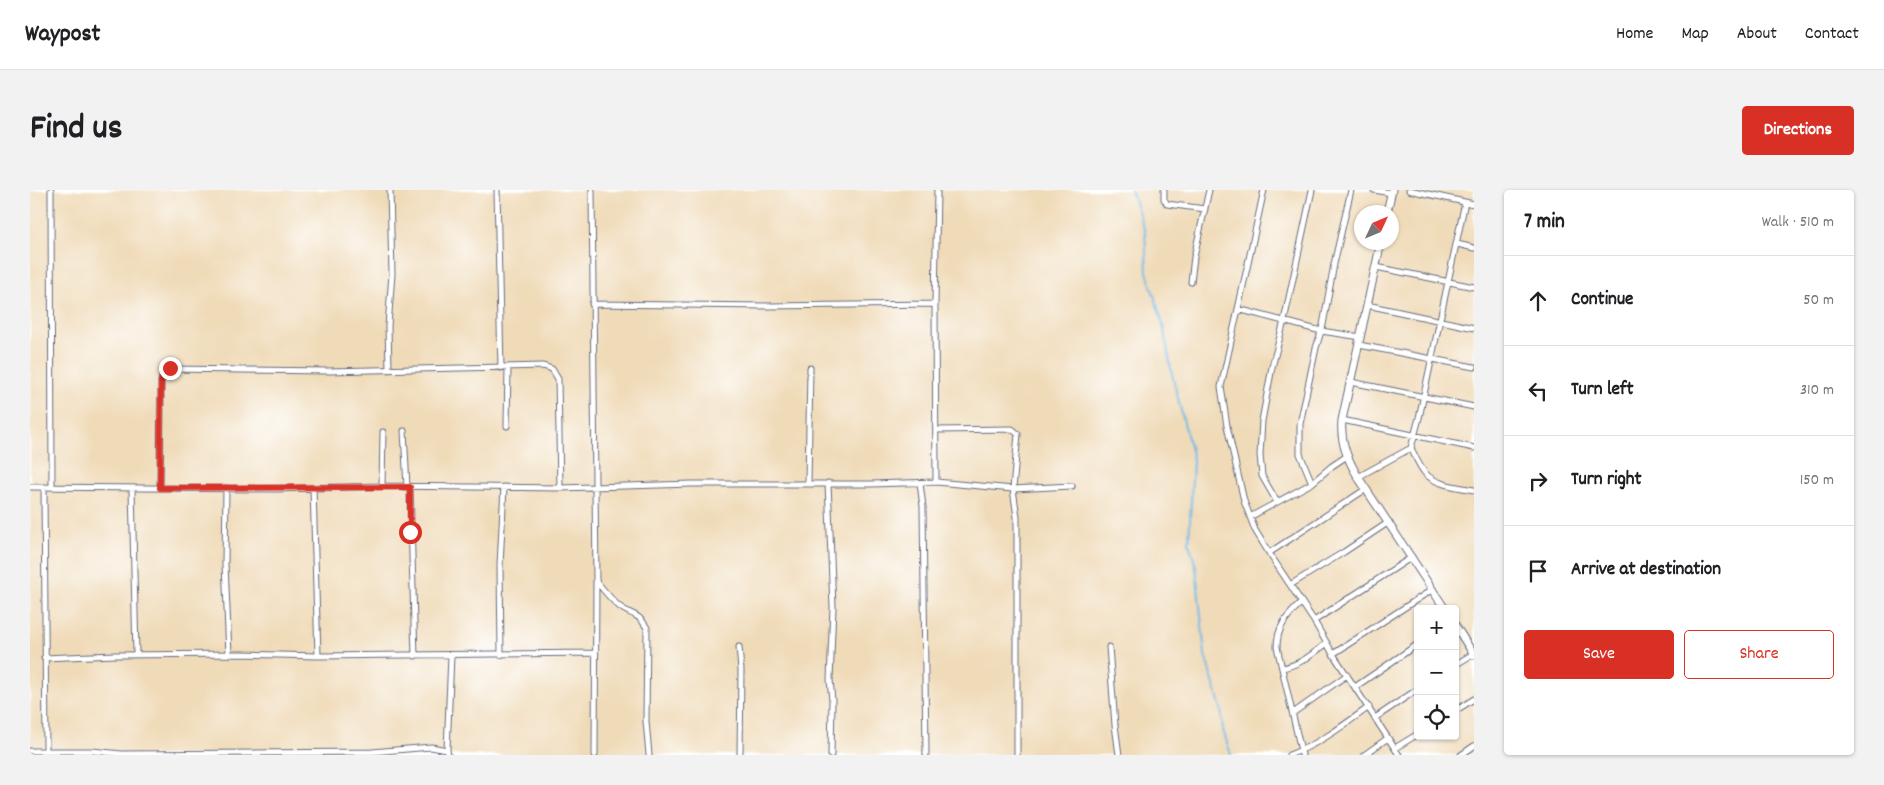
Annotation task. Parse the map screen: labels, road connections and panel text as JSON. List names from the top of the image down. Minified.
{"north":"top right","page":{"header":"Waypost","nav":["Home","Map","About","Contact"],"title":"Find us","buttons":["Directions",["Save","Share"]],"heading":["7 min","Walk · 510 m"],"list":[["Continue","50 m"],["Turn left","310 m"],["Turn right","150 m"],"Arrive at destination"],"map_buttons":["+","−"]}}
